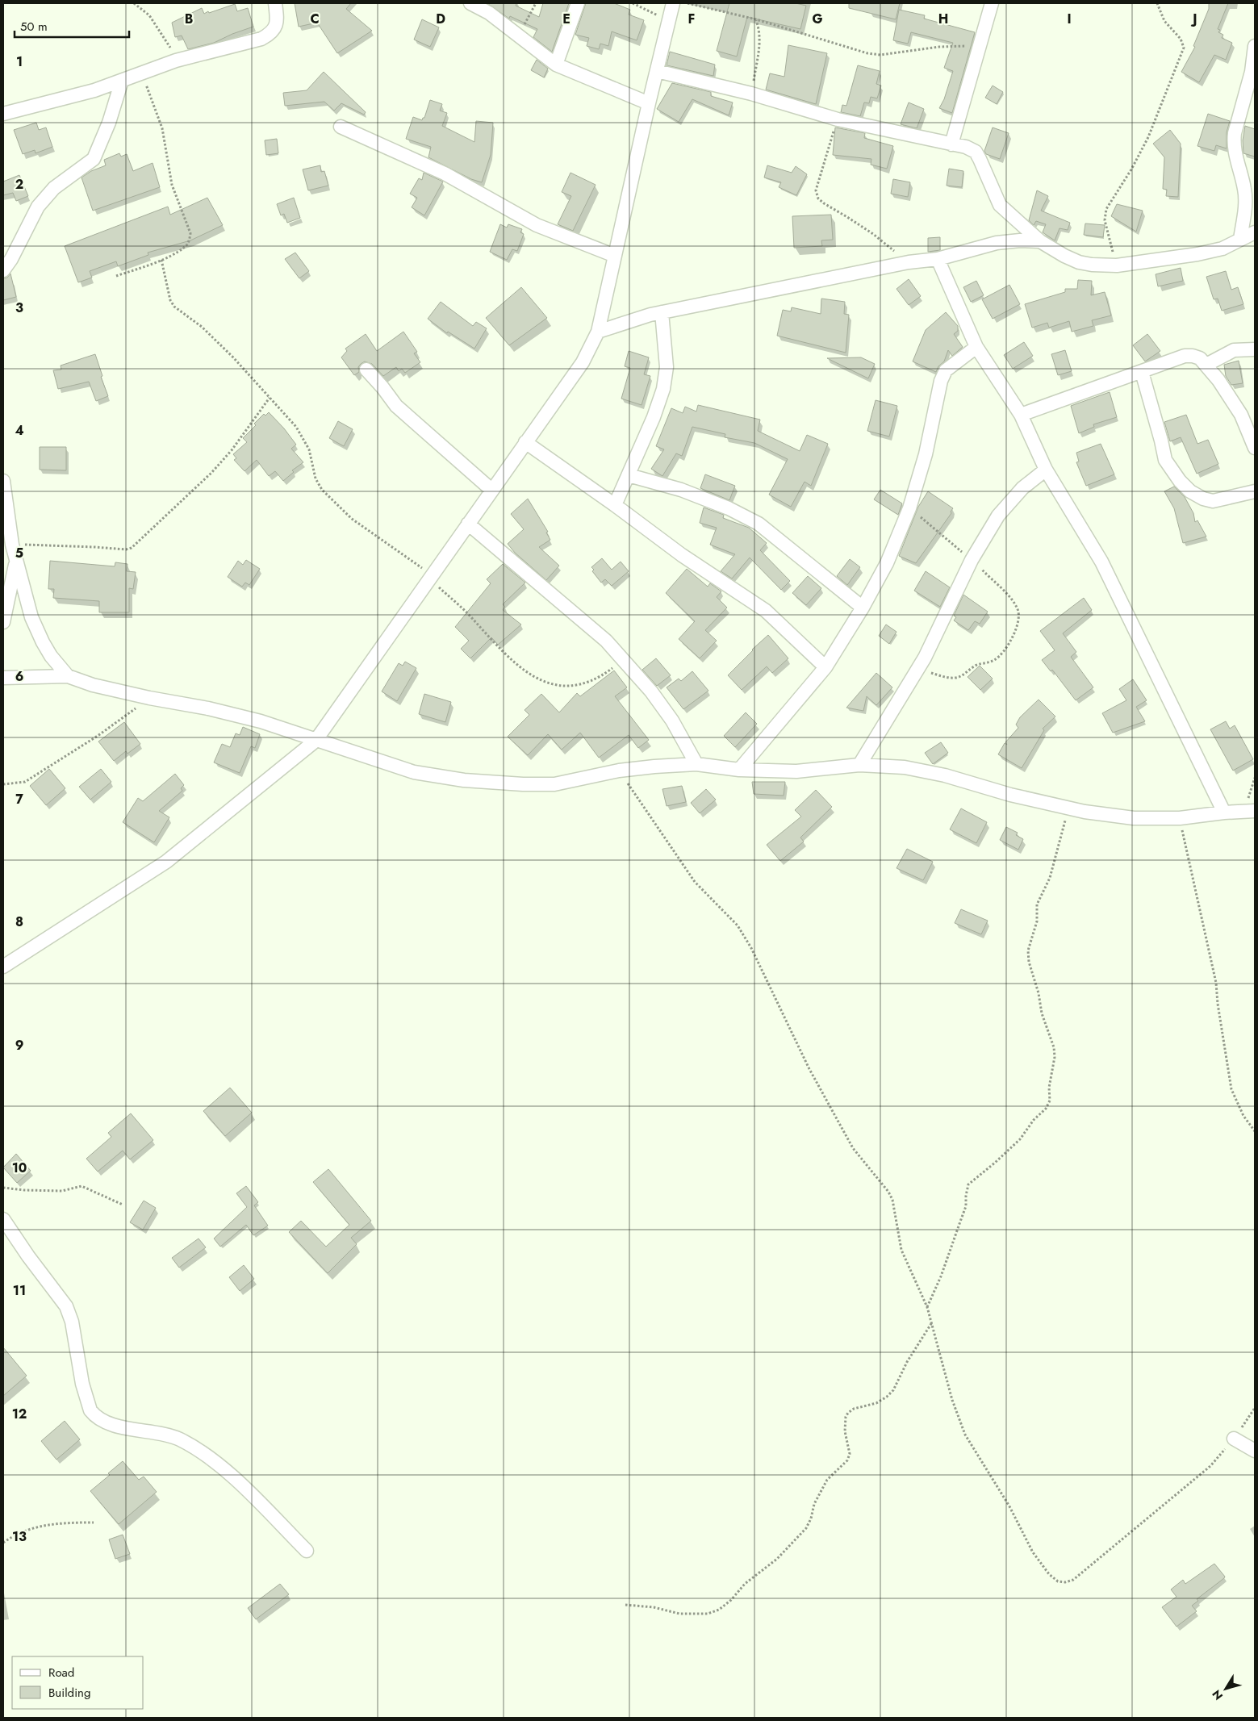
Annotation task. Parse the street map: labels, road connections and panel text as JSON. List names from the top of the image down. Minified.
{"legend":["Road","Building"],"scale_bar":"50 m","north":"bottom left","grid":{"columns":["B","C","D","E","F","G","H","I","J"],"rows":["1","2","3","4","5","6","7","8","9","10","11","12","13"]}}
